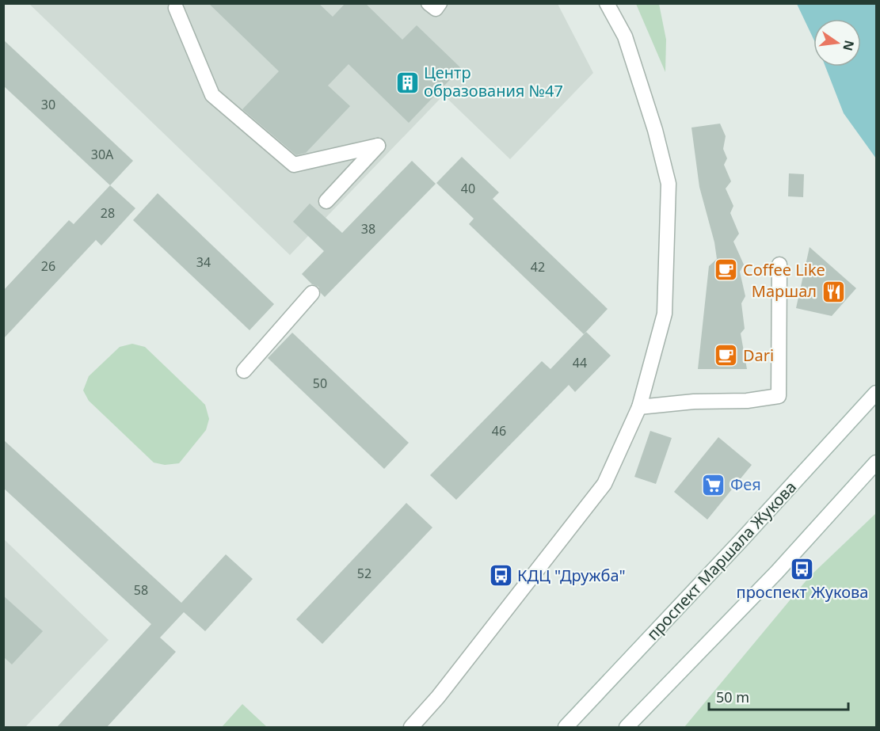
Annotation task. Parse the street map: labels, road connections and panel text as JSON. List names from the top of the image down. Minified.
{"streets":{"street":["проспект Маршала Жукова"]},"places":{"building":["Центр образования №47"],"cafe":["Coffee Like","Dari"],"restaurant":["Маршал"],"supermarket":["Фея"],"bus stop":["проспект Жукова","КДЦ \"Дружба\""]},"house_numbers":["30","30А","40","28","38","34","26","42","44","50","46","52","58"],"scale_bar":"50 m","north":"right"}
